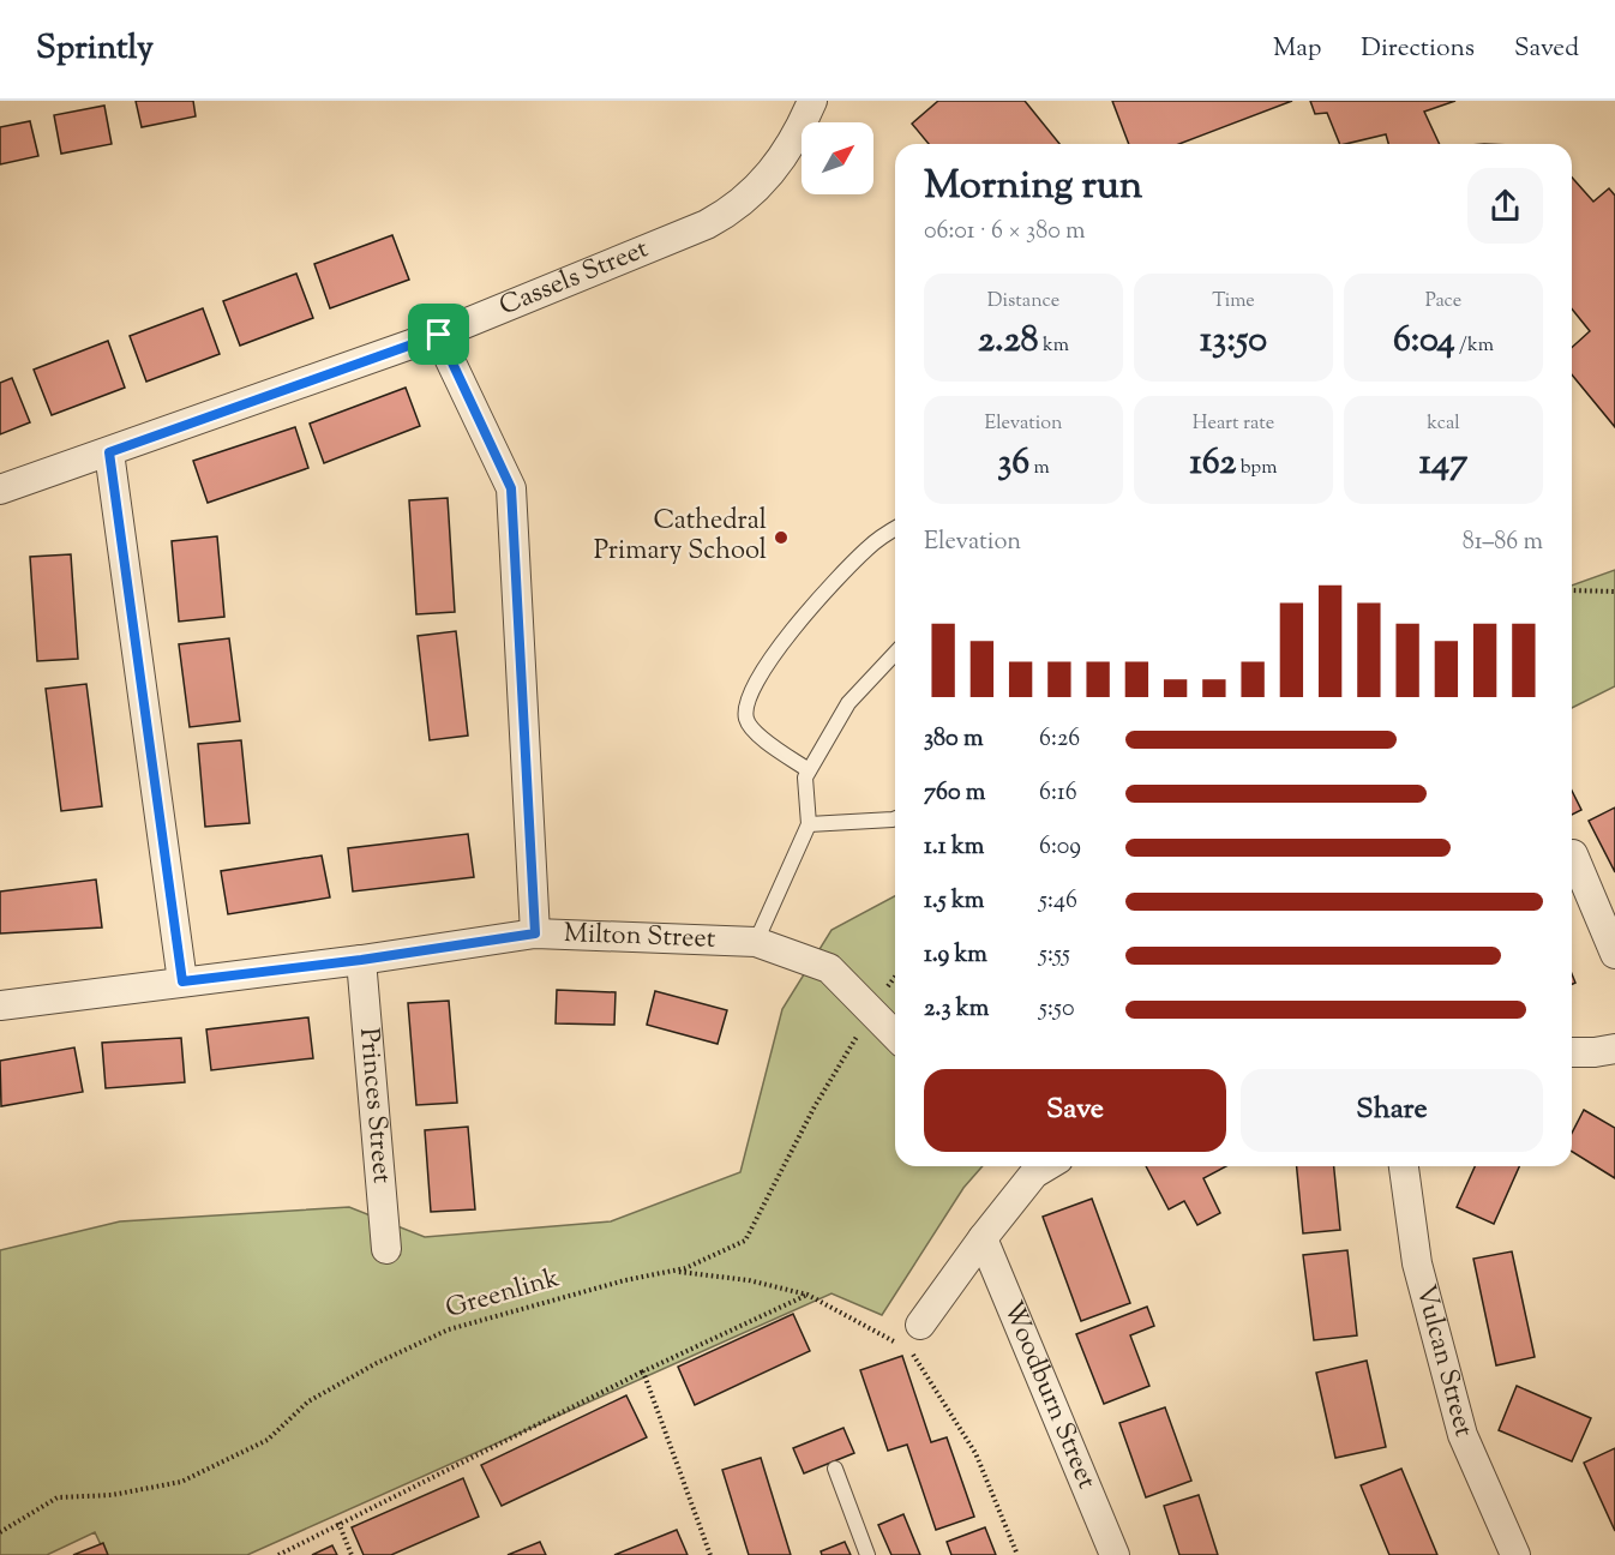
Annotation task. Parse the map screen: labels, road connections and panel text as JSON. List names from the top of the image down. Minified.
{"streets":{"street":["Cassels Street","Milton Street","Princes Street","Vulcan Street","Woodburn Street"],"path":["Greenlink"]},"crossings":[["Milton Street","Princes Street"],["Milton Street","Greenlink"]],"places":["Cathedral Primary School"],"north":"top right","page":{"header":"Sprintly","nav":["Map","Directions","Saved"],"heading":["Morning run","06:01 · 6 × 380 m"],"stats":[["Distance","2.28 km"],["Time","13:50"],["Pace","6:04 /km"],["Elevation","36 m"],["Heart rate","162 bpm"],["kcal","147"]],"chart":["Elevation","81–86 m"],"list":[{"name":"380 m","note":"6:26"},{"name":"760 m","note":"6:16"},{"name":"1.1 km","note":"6:09"},{"name":"1.5 km","note":"5:46"},{"name":"1.9 km","note":"5:55"},{"name":"2.3 km","note":"5:50"}],"buttons":["Save","Share"]}}
